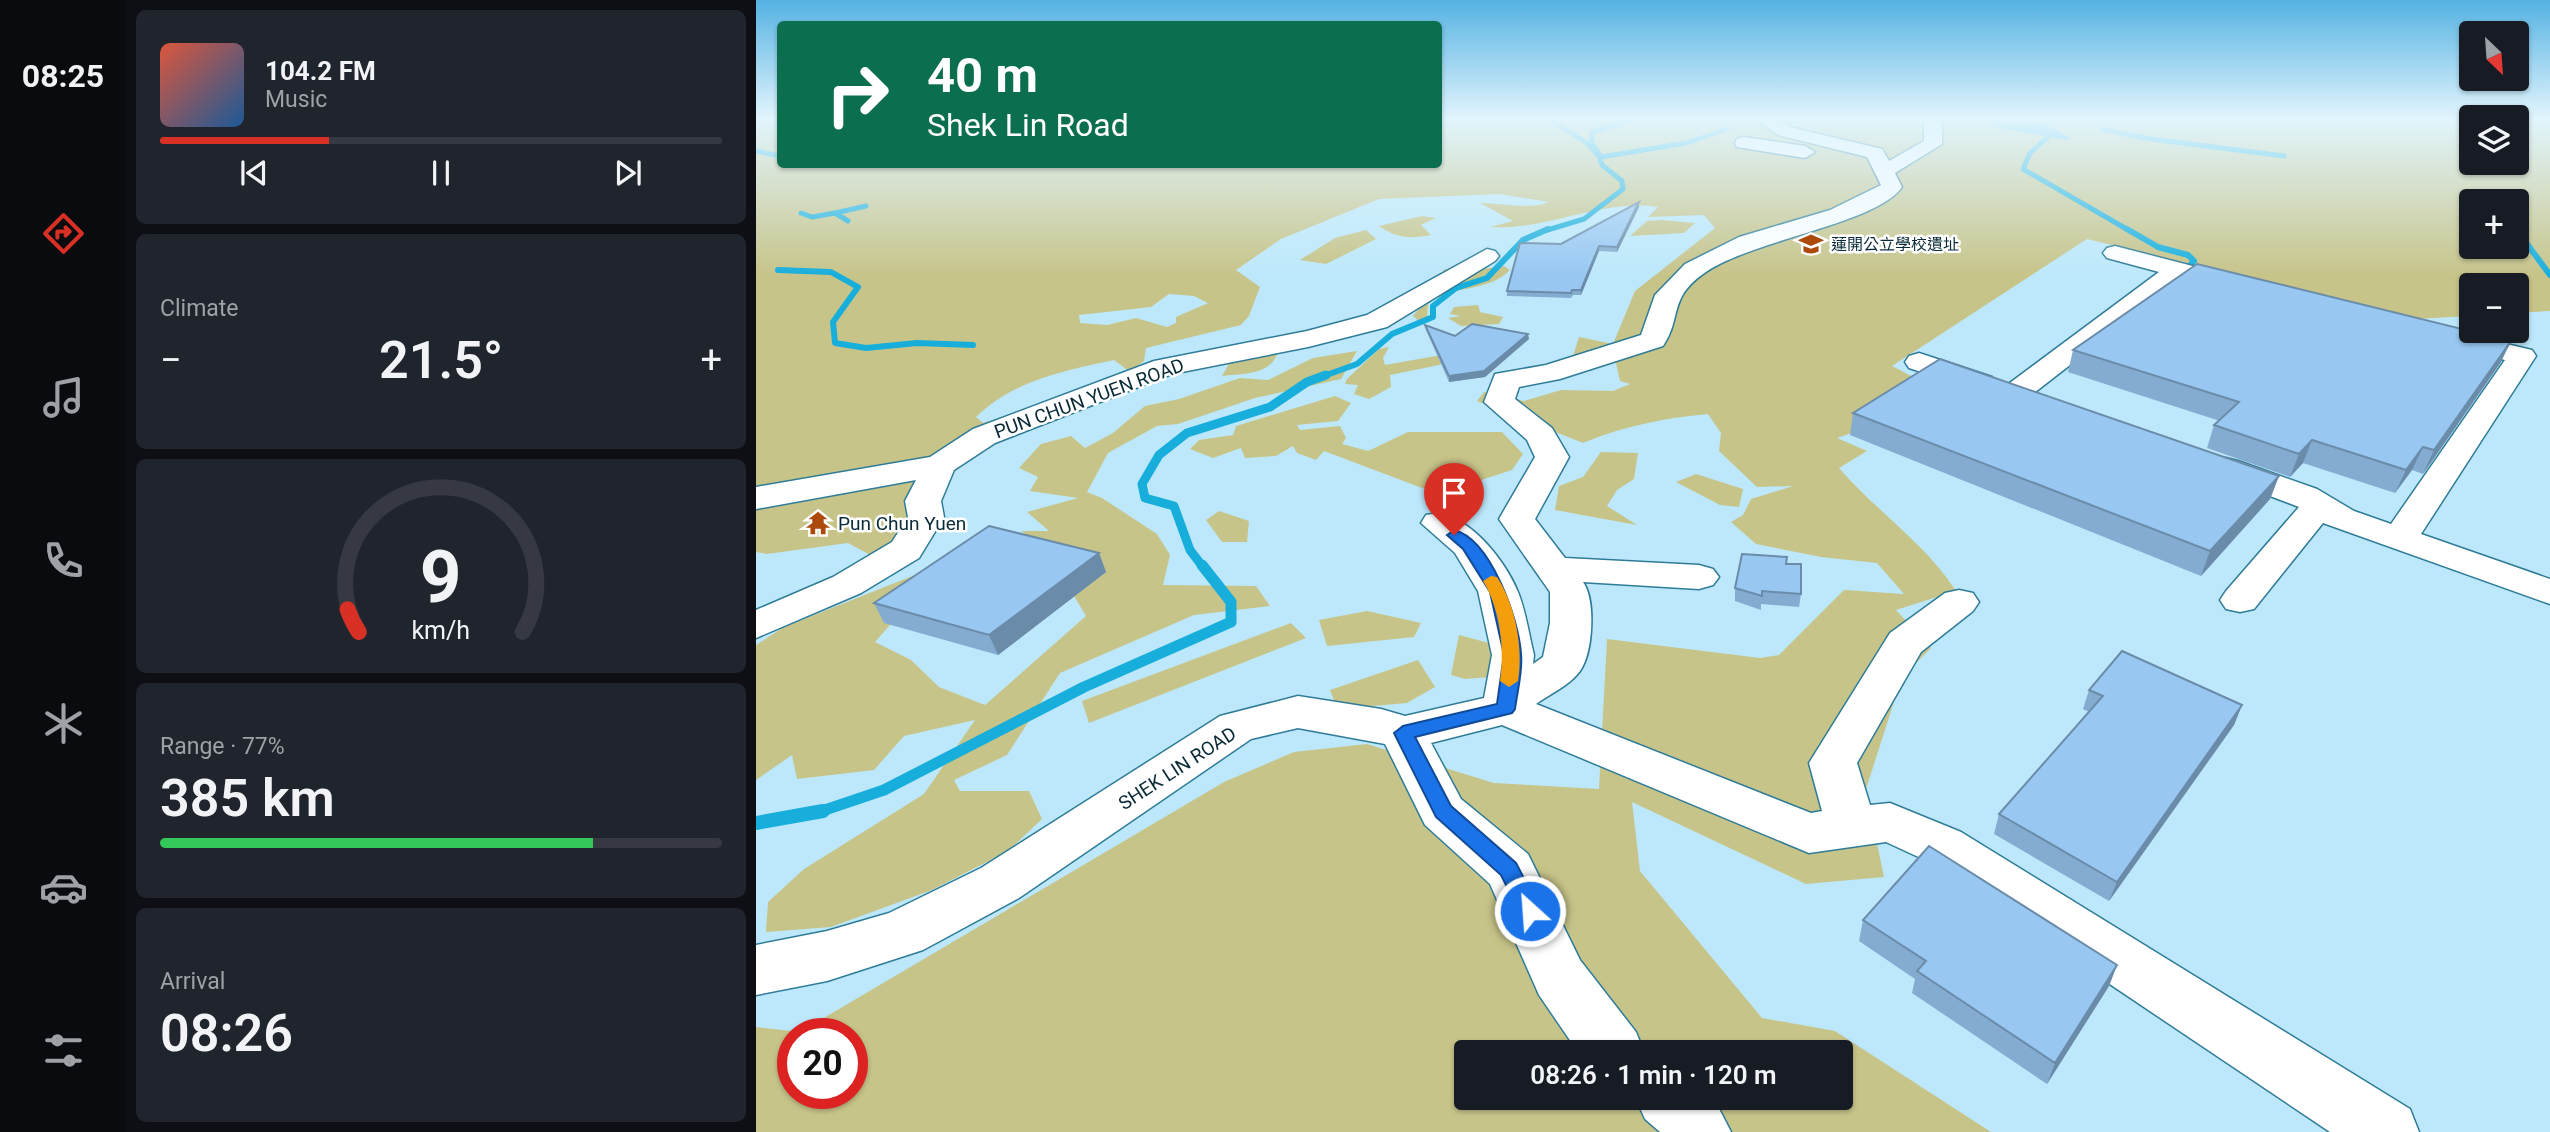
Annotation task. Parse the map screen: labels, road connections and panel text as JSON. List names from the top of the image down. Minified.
{"streets":{"street":["PUN CHUN YUEN ROAD","SHEK LIN ROAD"]},"places":{"school or university":["蓮開公立學校遺址"],"temple":["Pun Chun Yuen"]},"north":"bottom right","page":{"tabs":"08:25","map_buttons":["+","−"],"turn":["40 m","Shek Lin Road"],"song":["104.2 FM","Music"],"tile":["Climate",["Range · 77%","385 km"],["Arrival","08:26"]],"heat":["−","21.5°","+"],"limit":"20","trip":"08:26 · 1 min · 120 m","gauge":["9","km/h"]}}
